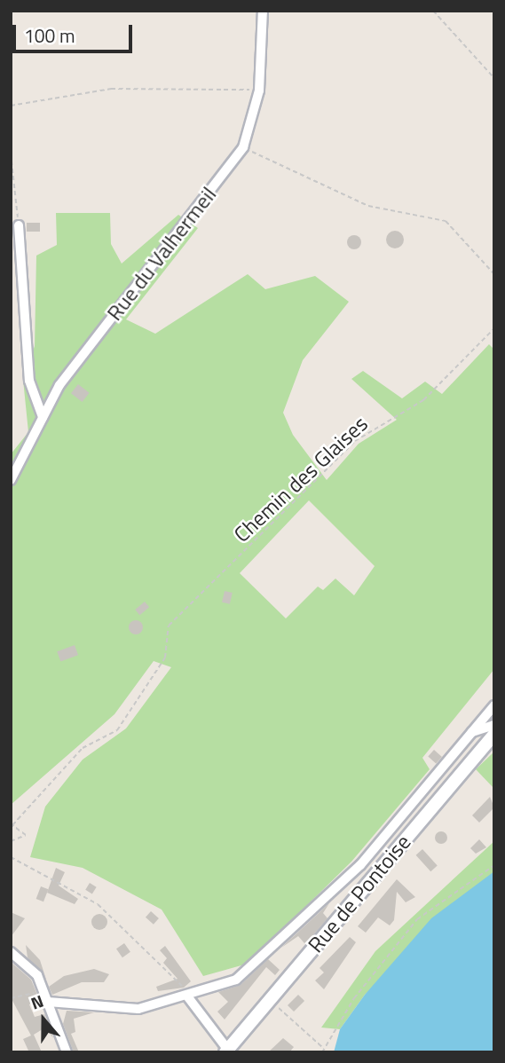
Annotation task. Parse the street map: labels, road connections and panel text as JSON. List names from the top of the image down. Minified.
{"streets":{"main road":["Rue de Pontoise"],"street":["Rue du Valhermeil"],"path":["Chemin des Glaises"]},"scale_bar":"100 m","north":"top"}
